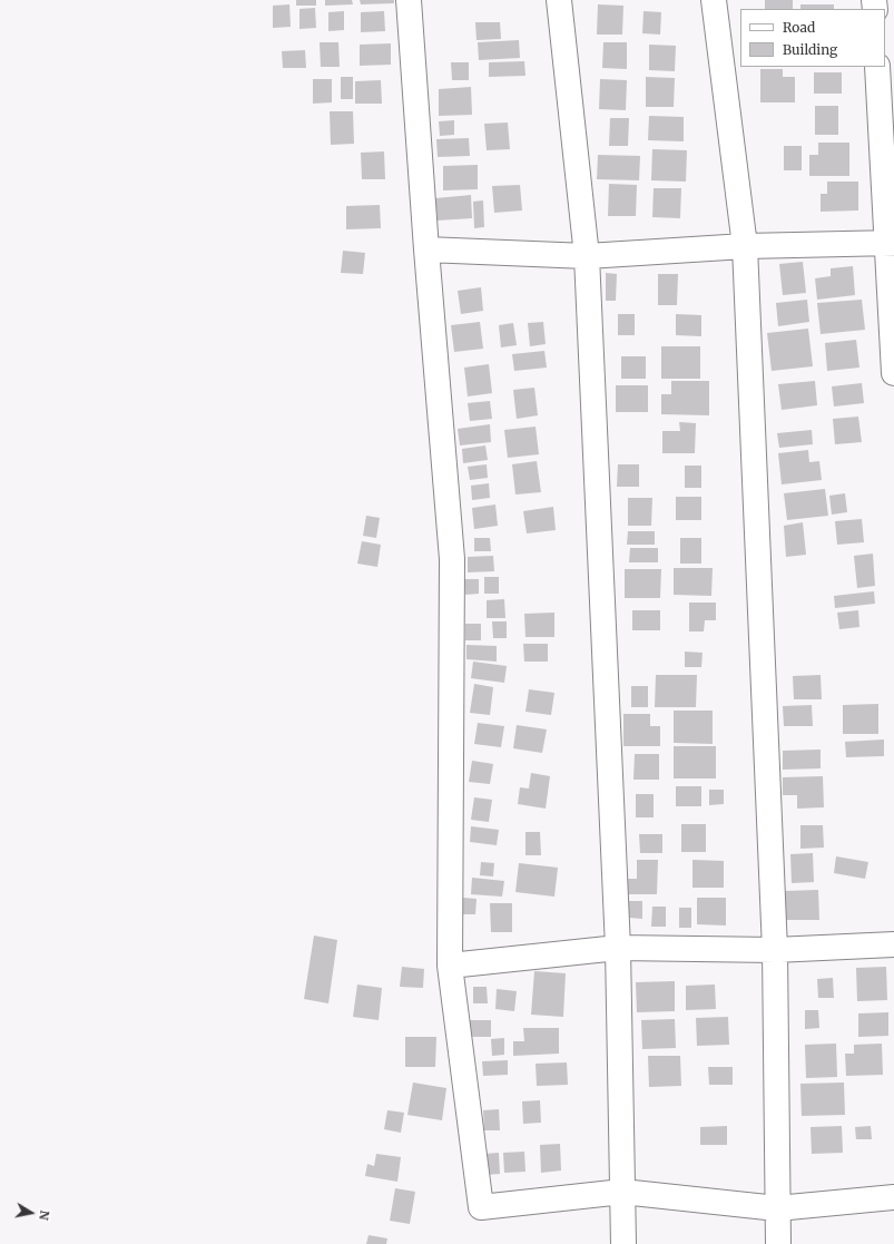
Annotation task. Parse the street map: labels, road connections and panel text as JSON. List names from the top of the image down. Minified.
{"legend":["Road","Building"],"north":"right"}
